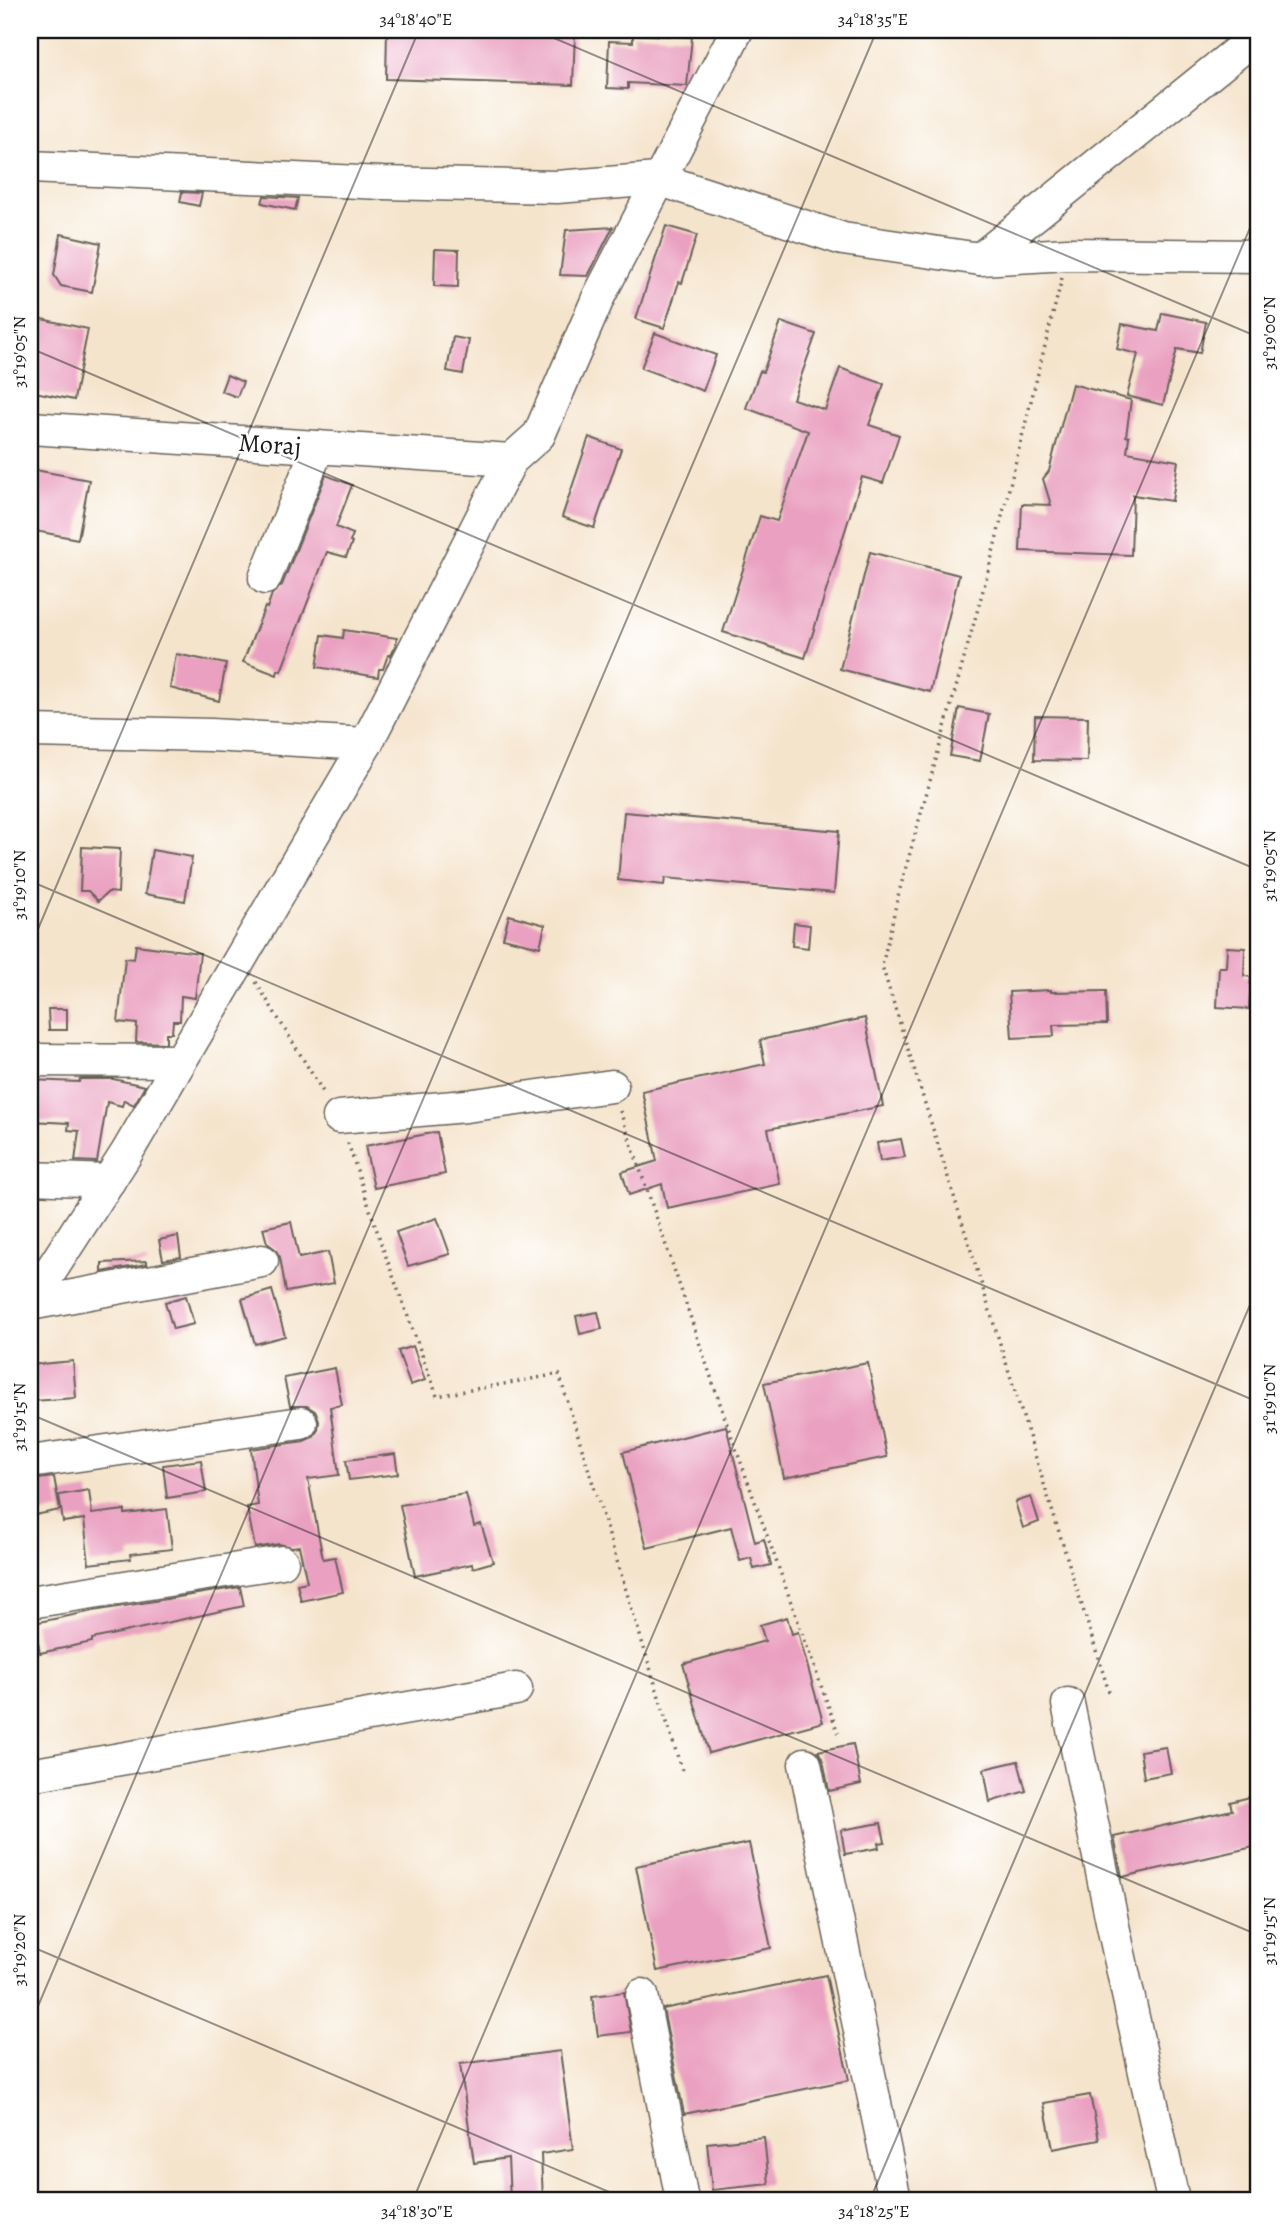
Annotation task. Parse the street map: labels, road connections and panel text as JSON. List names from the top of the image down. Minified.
{"streets":{"street":["Moraj"]},"coordinates":["34°18'40\"E","34°18'35\"E","31°19'00\"N","31°19'05\"N","31°19'10\"N","31°19'15\"N","31°19'20\"N","34°18'30\"E","34°18'25\"E"]}
